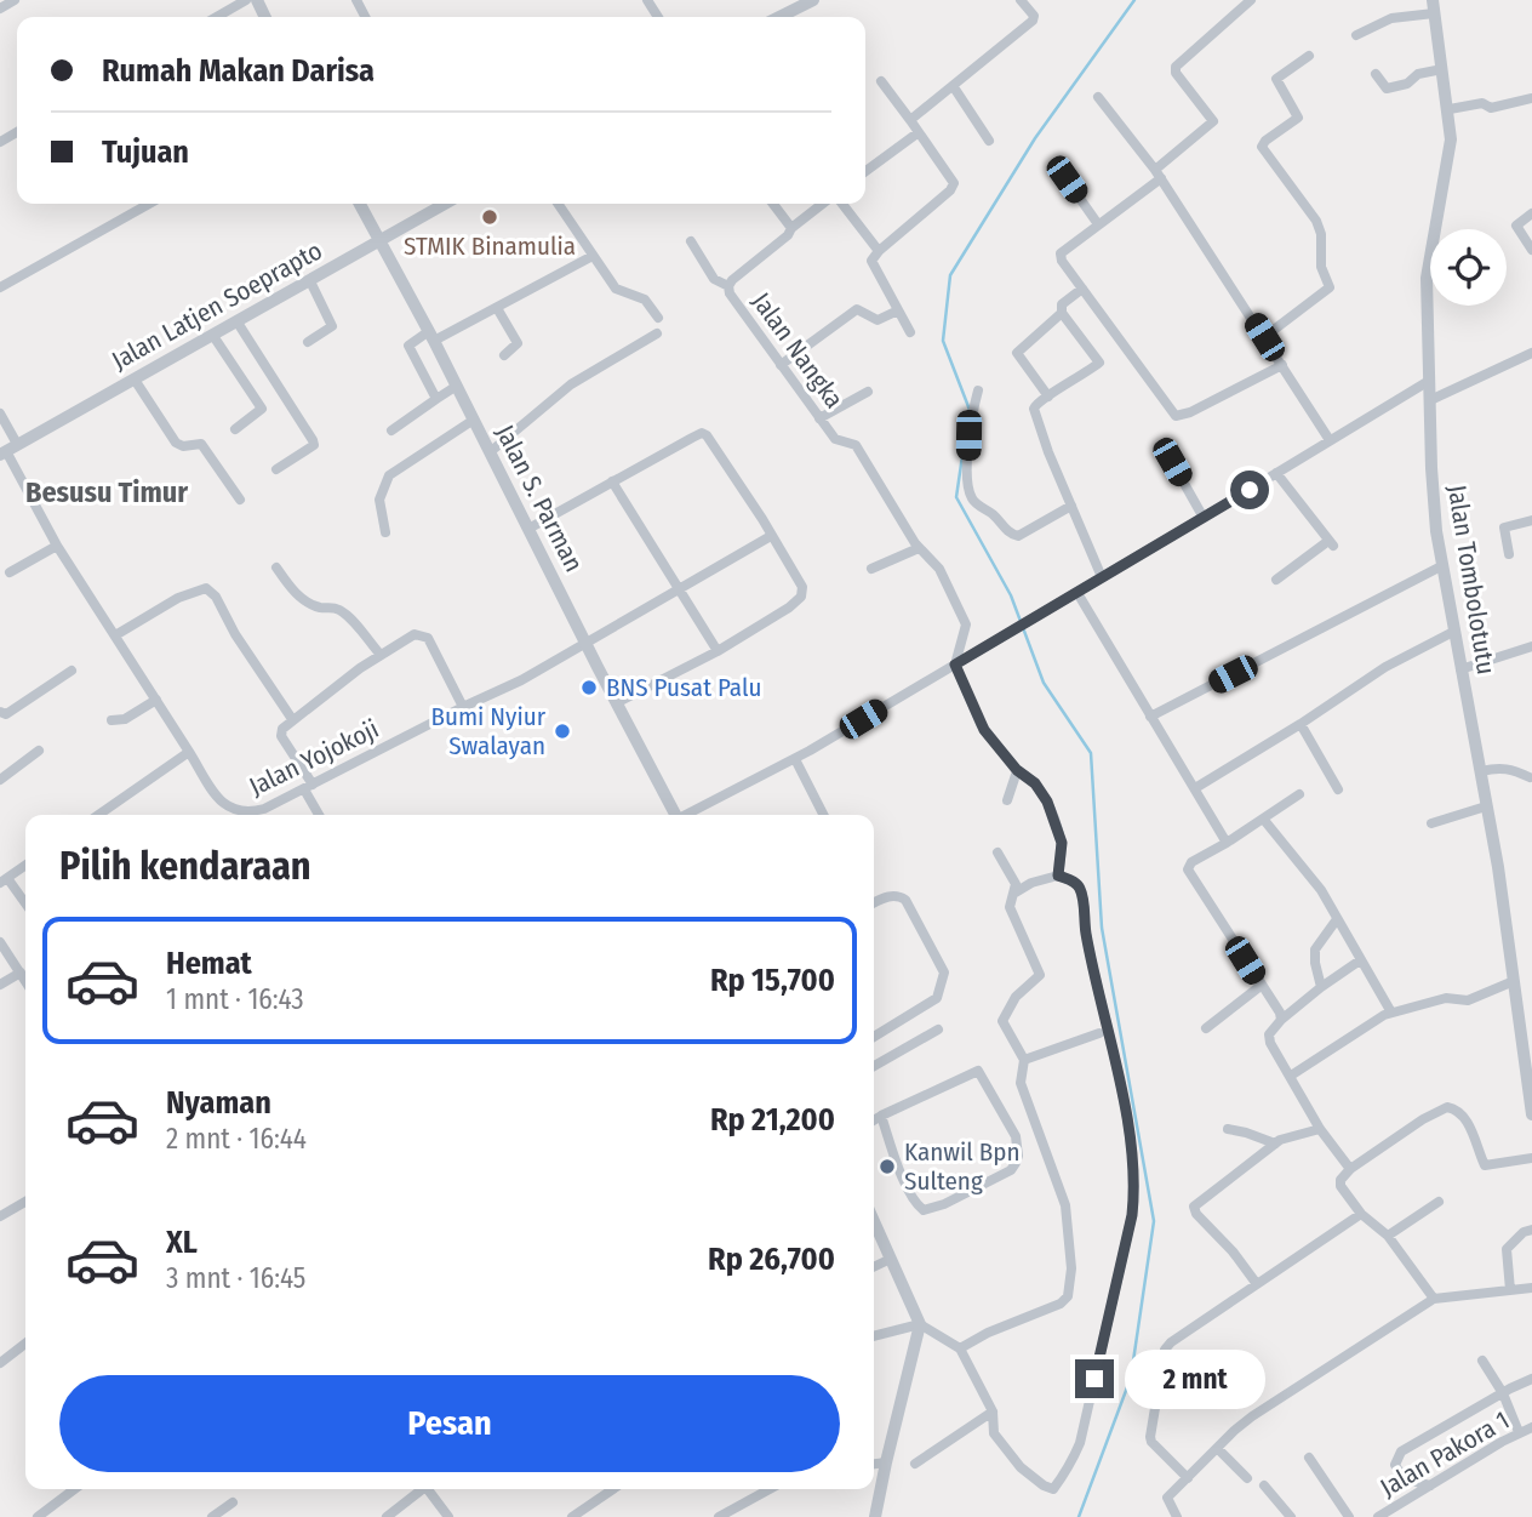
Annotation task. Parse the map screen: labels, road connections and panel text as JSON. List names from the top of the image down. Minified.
{"streets":{"street":["Jalan Latjen Soeprapto","Jalan Nangka","Jalan S. Parman","Jalan Tombolotutu","Jalan Yojokoji","Jalan Pakora 1"]},"crossings":[["Jalan Latjen Soeprapto","Jalan S. Parman"],["Jalan Latjen Soeprapto","Jalan Yojokoji"],["Jalan S. Parman","Jalan Yojokoji"]],"districts":["Besusu Timur"],"places":["STMIK Binamulia","BNS Pusat Palu","Bumi Nyiur Swalayan","Kanwil Bpn Sulteng"],"page":{"banner":["Rumah Makan Darisa","Tujuan"],"heading":"Pilih kendaraan","list":[{"name":"Hemat","note":"1 mnt · 16:43","value":"Rp 15,700"},{"name":"Nyaman","note":"2 mnt · 16:44","value":"Rp 21,200"},{"name":"XL","note":"3 mnt · 16:45","value":"Rp 26,700"}],"bubble":"2 mnt","buttons":"Pesan"}}
